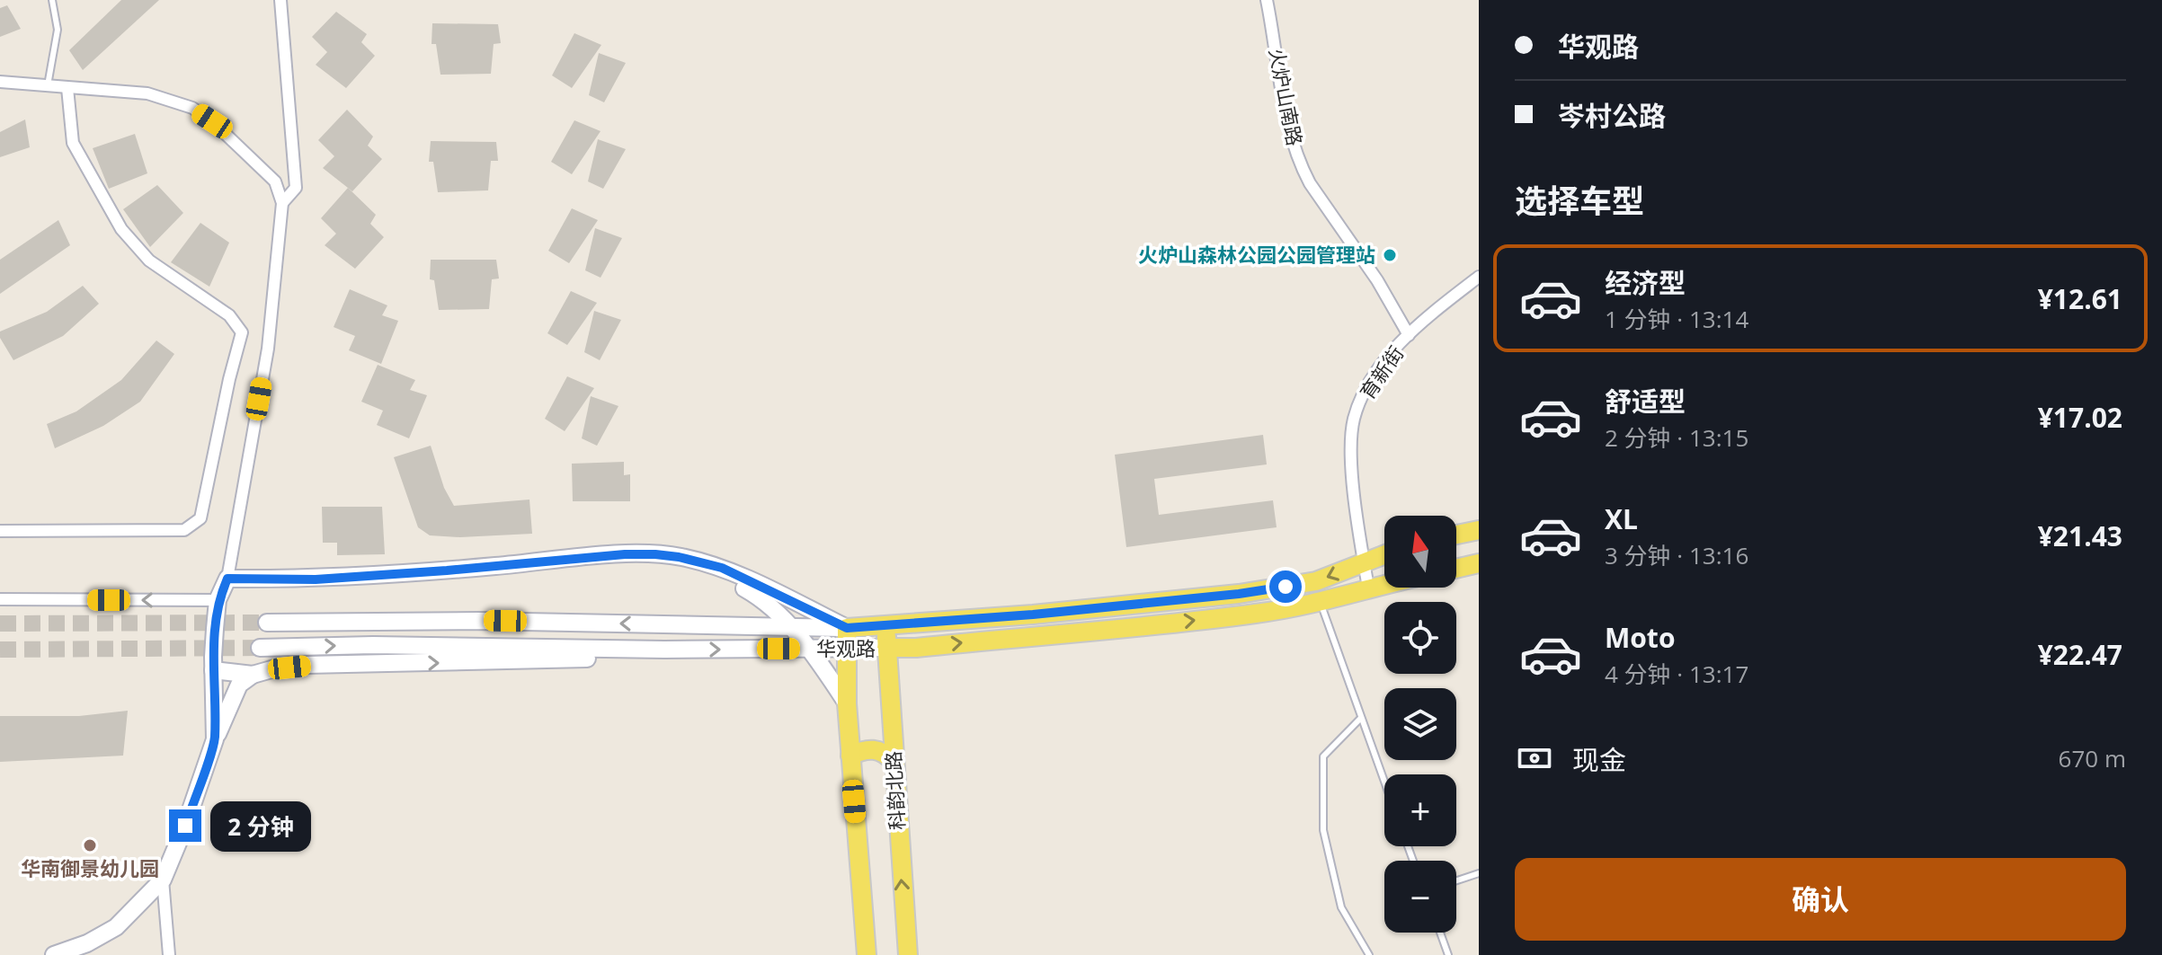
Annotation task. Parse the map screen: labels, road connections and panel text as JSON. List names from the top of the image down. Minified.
{"streets":{"main road":["华观路","科韵北路"],"street":["火炉山南路","育新街"]},"crossings":[["火炉山南路","育新街"],["育新街","华观路"],["华观路","科韵北路"]],"places":["火炉山森林公园公园管理站","华南御景幼儿园"],"north":"top","page":{"banner":["华观路","岑村公路"],"heading":"选择车型","list":[{"name":"经济型","note":"1 分钟 · 13:14","value":"¥12.61"},{"name":"舒适型","note":"2 分钟 · 13:15","value":"¥17.02"},{"name":"XL","note":"3 分钟 · 13:16","value":"¥21.43"},{"name":"Moto","note":"4 分钟 · 13:17","value":"¥22.47"}],"map_buttons":["+","−"],"pay":["现金","670 m"],"bubble":"2 分钟","buttons":"确认"}}
